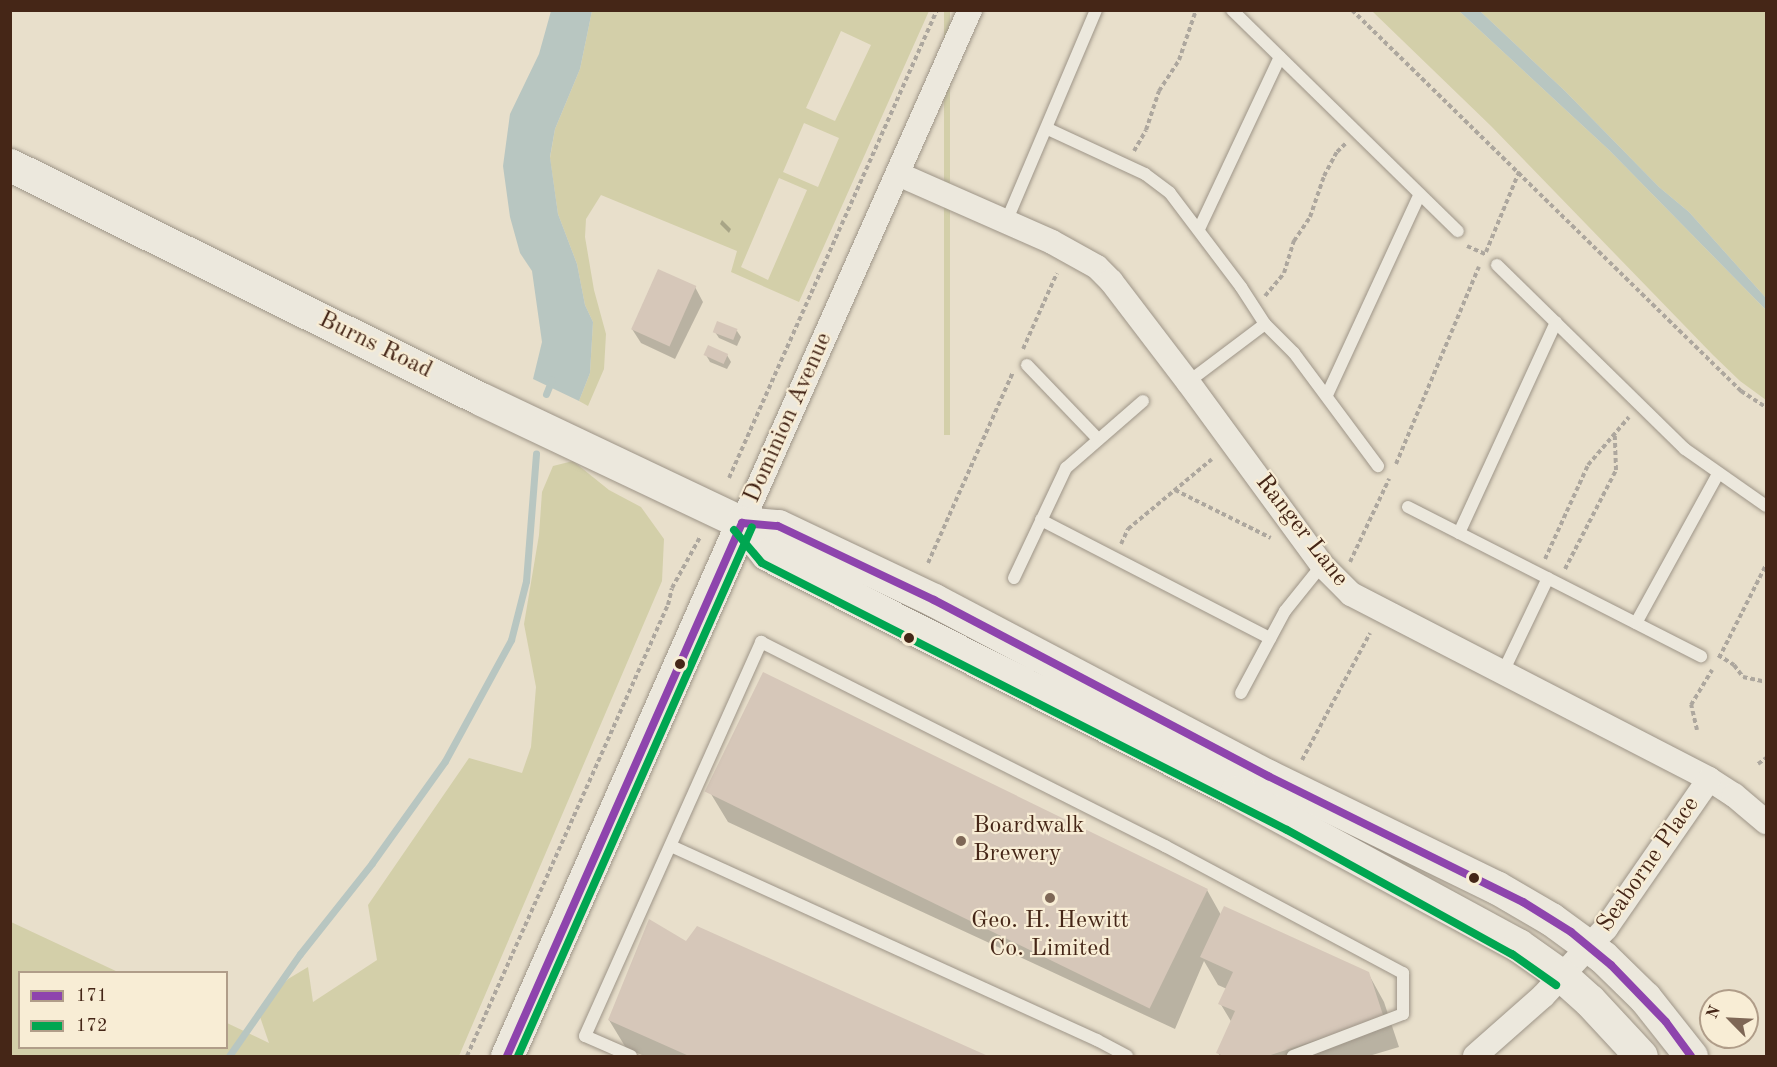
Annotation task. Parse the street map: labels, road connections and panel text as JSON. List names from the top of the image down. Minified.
{"streets":{"main road":["Burns Road","Dominion Avenue"],"street":["Ranger Lane","Seaborne Place"]},"crossings":[["Burns Road","Dominion Avenue"],["Dominion Avenue","Ranger Lane"],["Ranger Lane","Seaborne Place"]],"places":["Boardwalk Brewery","Geo. H. Hewitt Co. Limited"],"lines":["transit line 171","transit line 172"],"legend":["171","172"],"north":"top left"}
